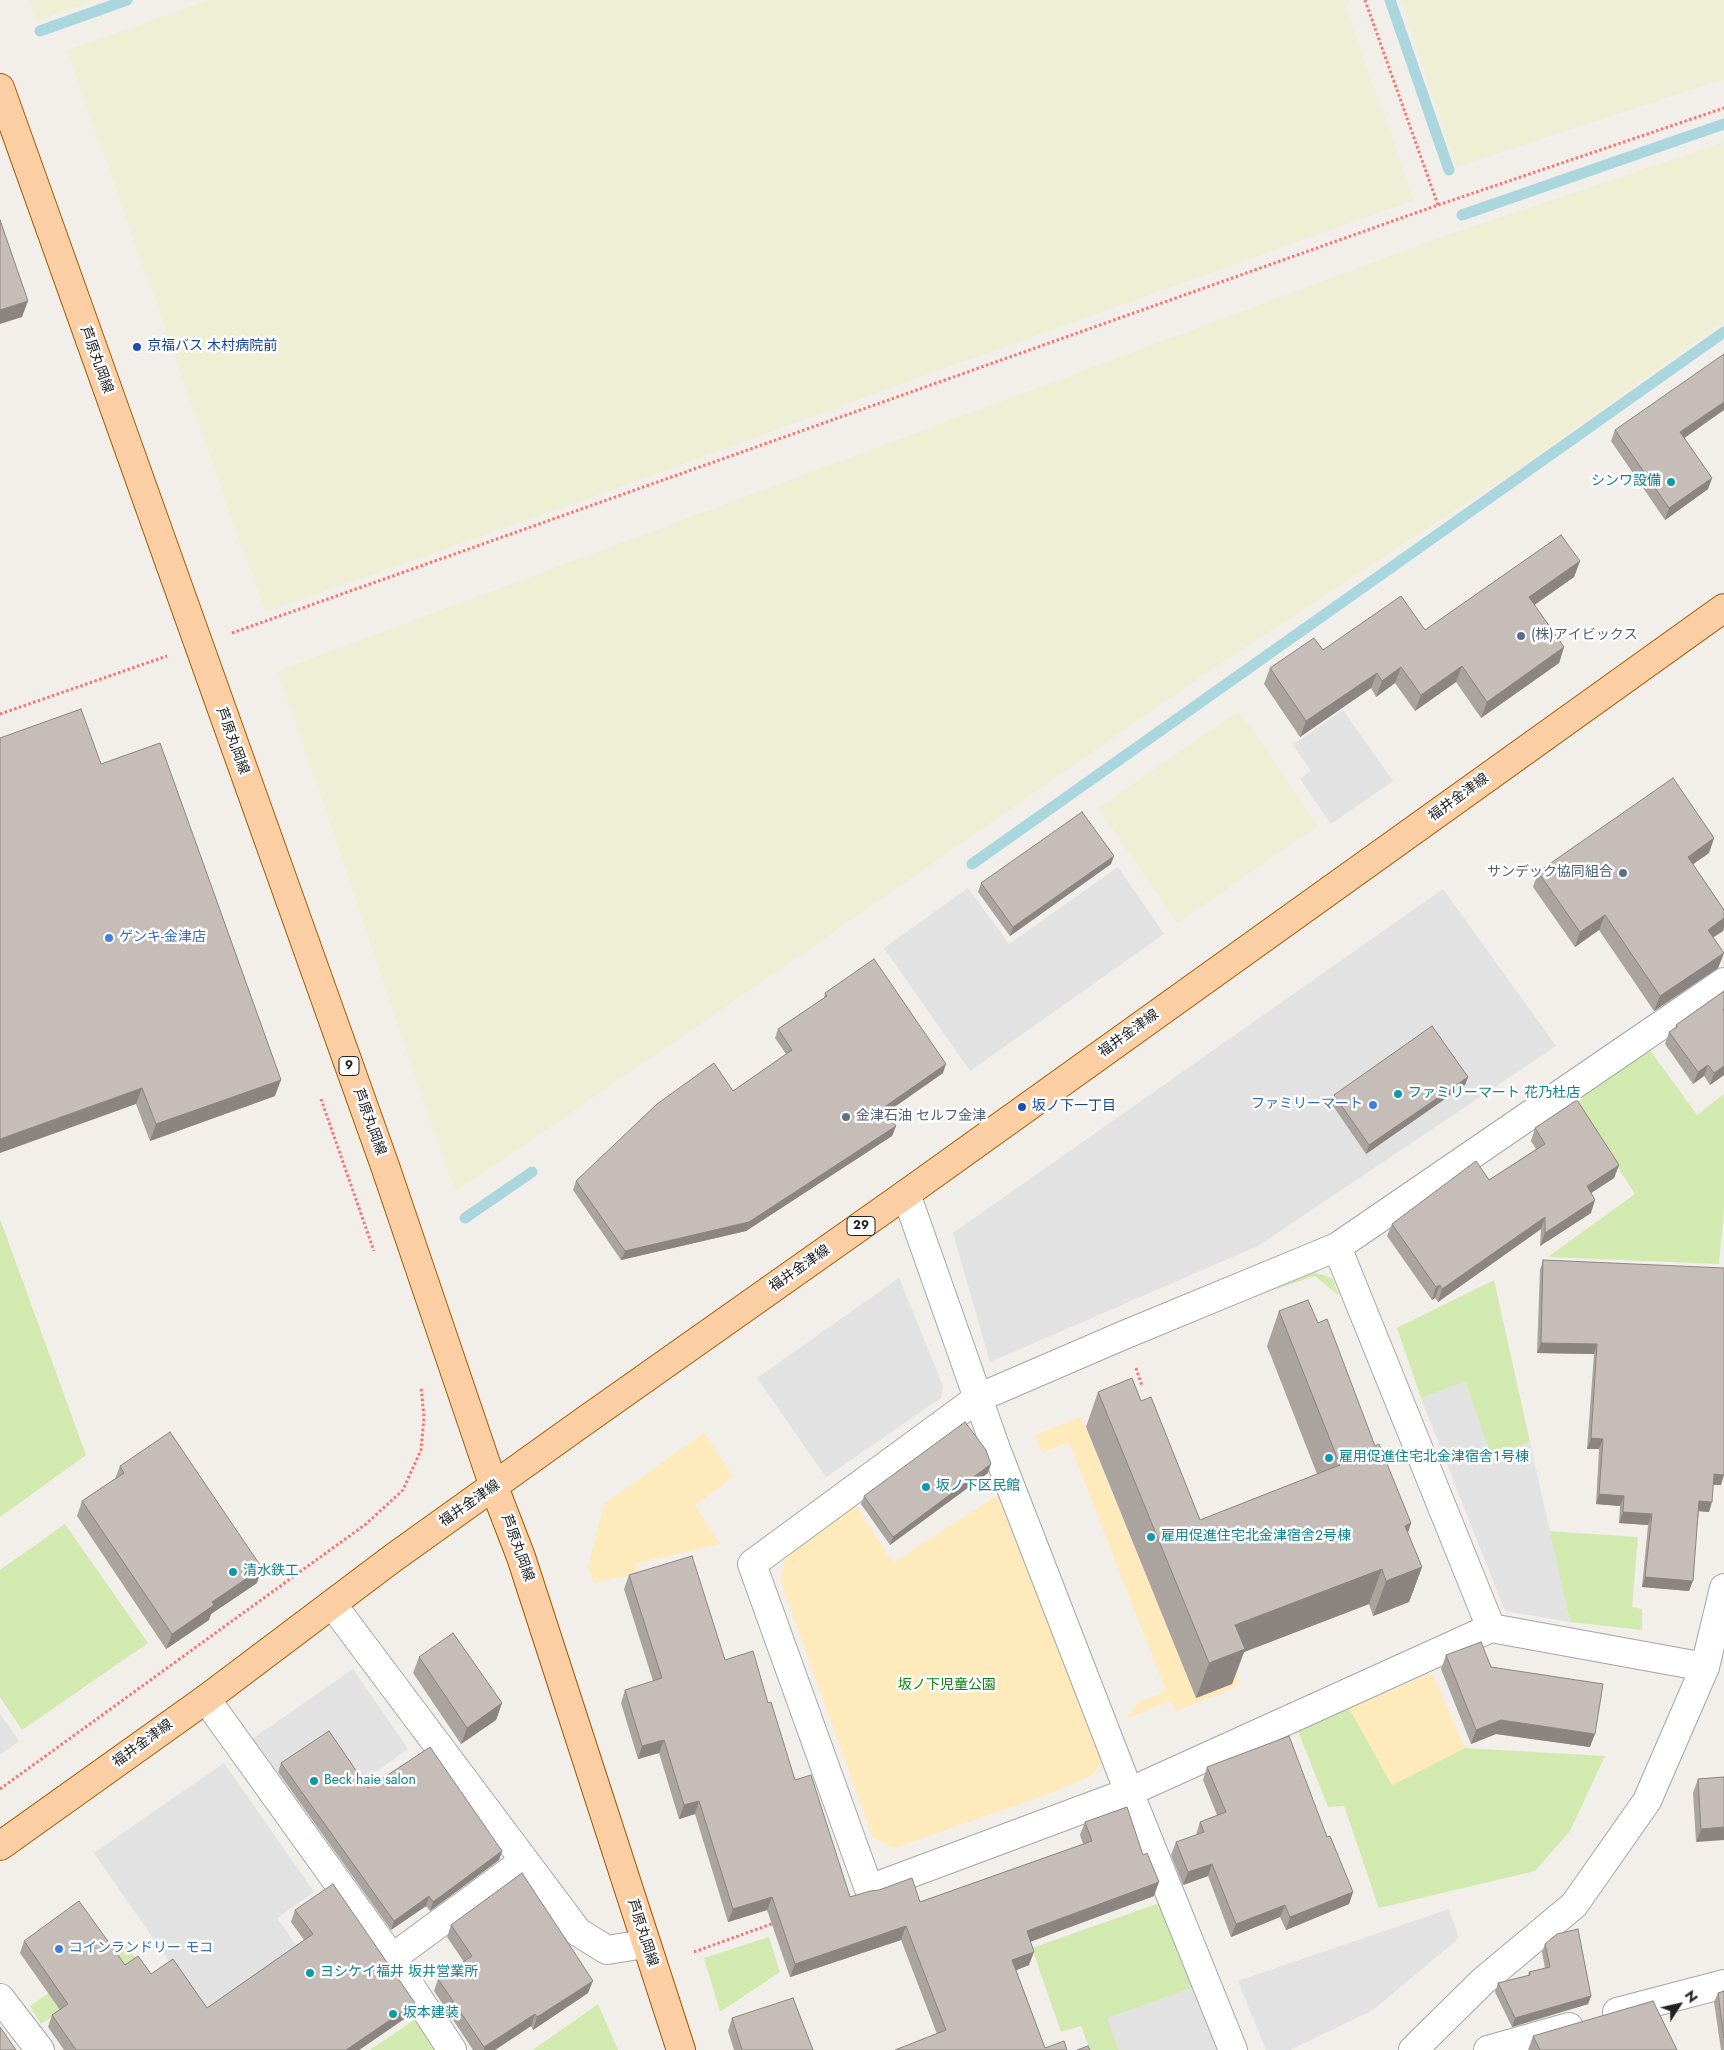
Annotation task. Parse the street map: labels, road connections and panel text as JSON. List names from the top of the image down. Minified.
{"streets":{"main road":["芦原丸岡線","福井金津線","9","29"]},"crossings":[["芦原丸岡線","福井金津線"]],"parks":["坂ノ下児童公園"],"places":["京福バス 木村病院前","シンワ設備","(株)アイビックス","サンデック協同組合","ゲンキ-金津店","ファミリーマート 花乃杜店","ファミリーマート","坂ノ下一丁目","金津石油 セルフ金津","雇用促進住宅北金津宿舎１号棟","坂ノ下区民館","雇用促進住宅北金津宿舎2号棟","清水鉄工","Beck haie salon","コインランドリー モコ","ヨシケイ福井 坂井営業所","坂本建装"],"north":"top right"}
